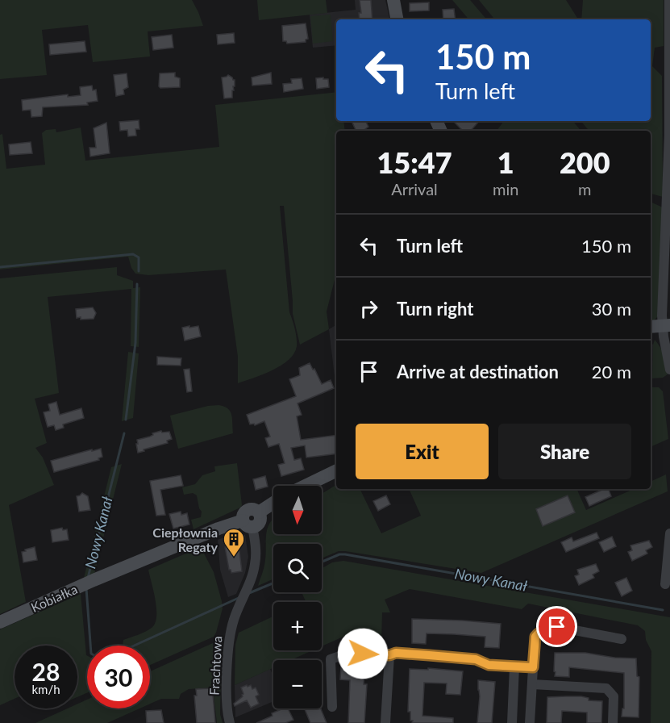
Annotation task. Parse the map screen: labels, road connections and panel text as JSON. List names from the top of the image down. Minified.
{"streets":{"street":["Kobiałka","Frachtowa"]},"crossings":[["Kobiałka","Frachtowa"]],"water":["Nowy Kanał"],"places":{"building":["Ciepłownia Regaty"]},"north":"bottom","page":{"turn":["150 m","Turn left"],"eta":["15:47","Arrival","1","min","200","m"],"list":[{"name":"Turn left","value":"150 m"},{"name":"Turn right","value":"30 m"},{"name":"Arrive at destination","value":"20 m"}],"buttons":["Exit","Share"],"map_buttons":["+","−"],"speed":"28 km/h","limit":"30"}}
